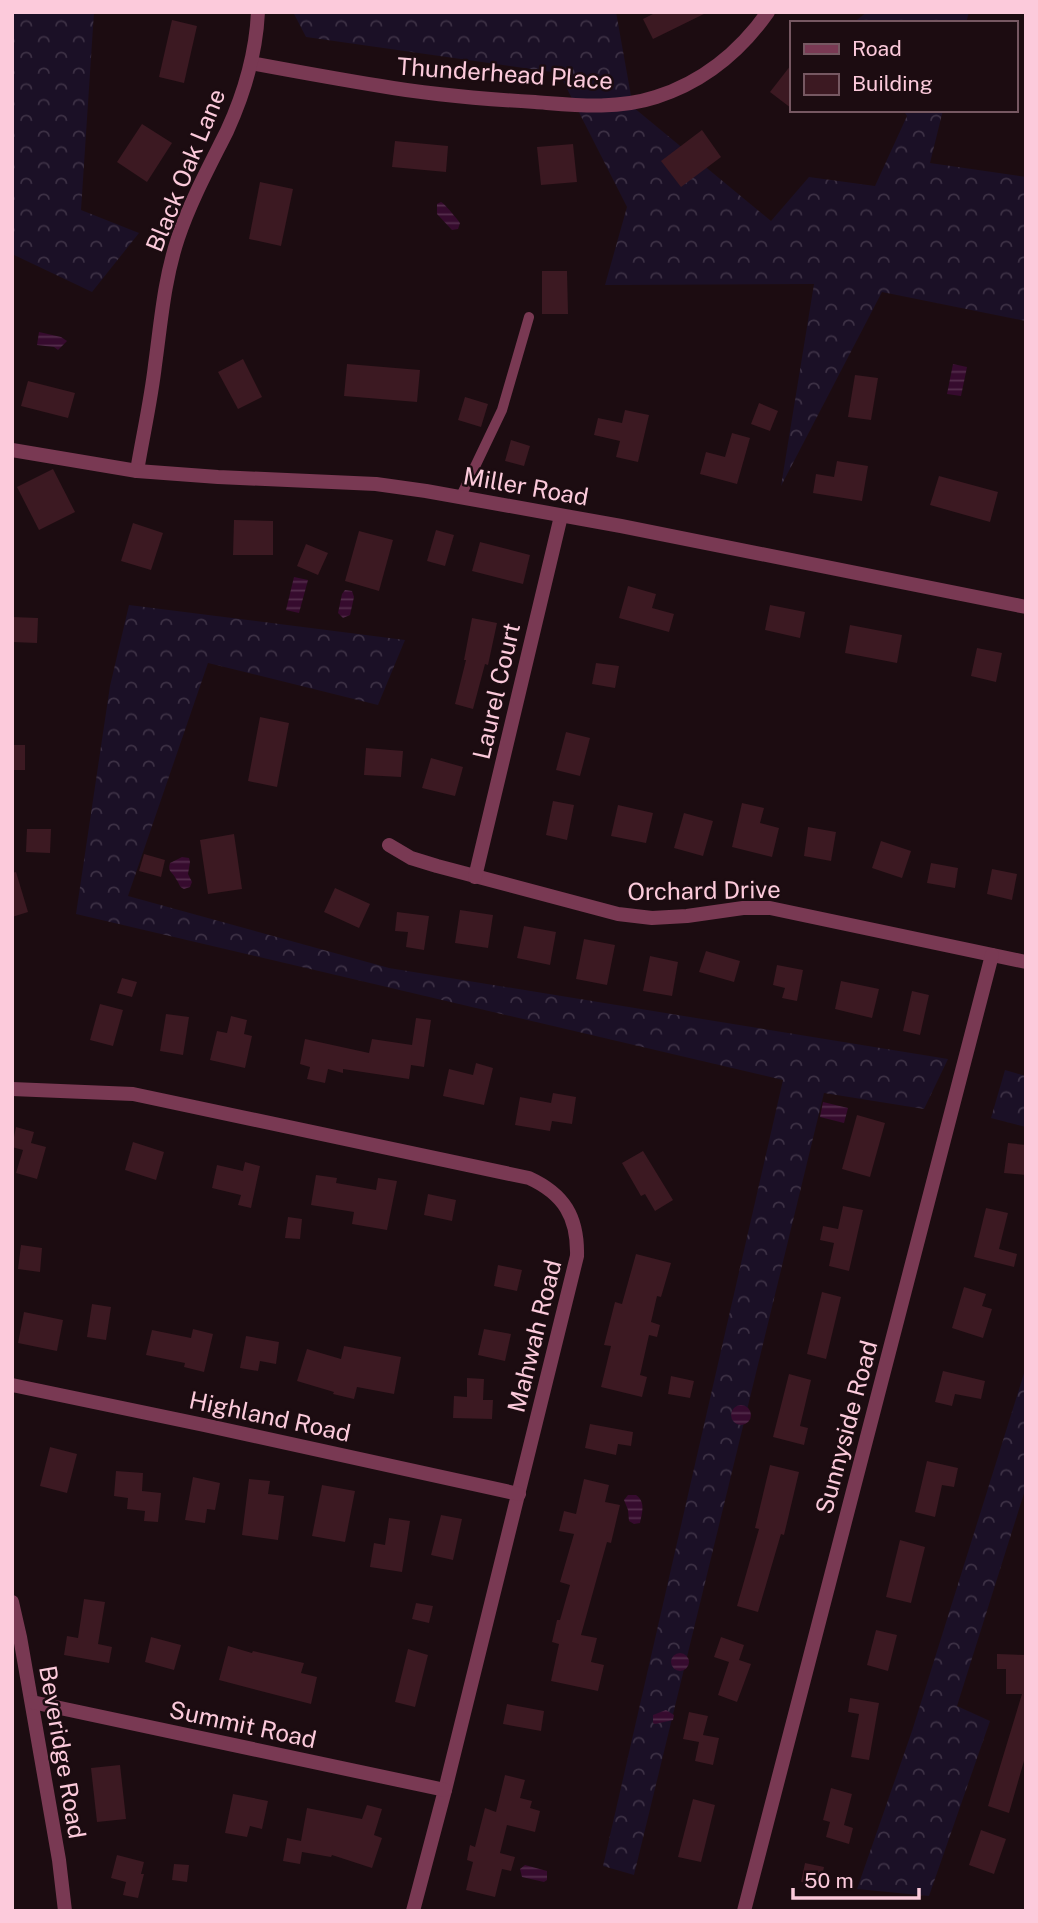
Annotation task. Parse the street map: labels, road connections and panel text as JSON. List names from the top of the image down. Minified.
{"streets":{"street":["Thunderhead Place","Black Oak Lane","Miller Road","Laurel Court","Orchard Drive","Mahwah Road","Highland Road","Sunnyside Road","Summit Road","Beveridge Road"]},"crossings":[["Thunderhead Place","Black Oak Lane"],["Black Oak Lane","Miller Road"],["Miller Road","Laurel Court"],["Laurel Court","Orchard Drive"],["Orchard Drive","Sunnyside Road"],["Mahwah Road","Highland Road"],["Mahwah Road","Summit Road"],["Summit Road","Beveridge Road"]],"legend":["Road","Building"],"scale_bar":"50 m"}
